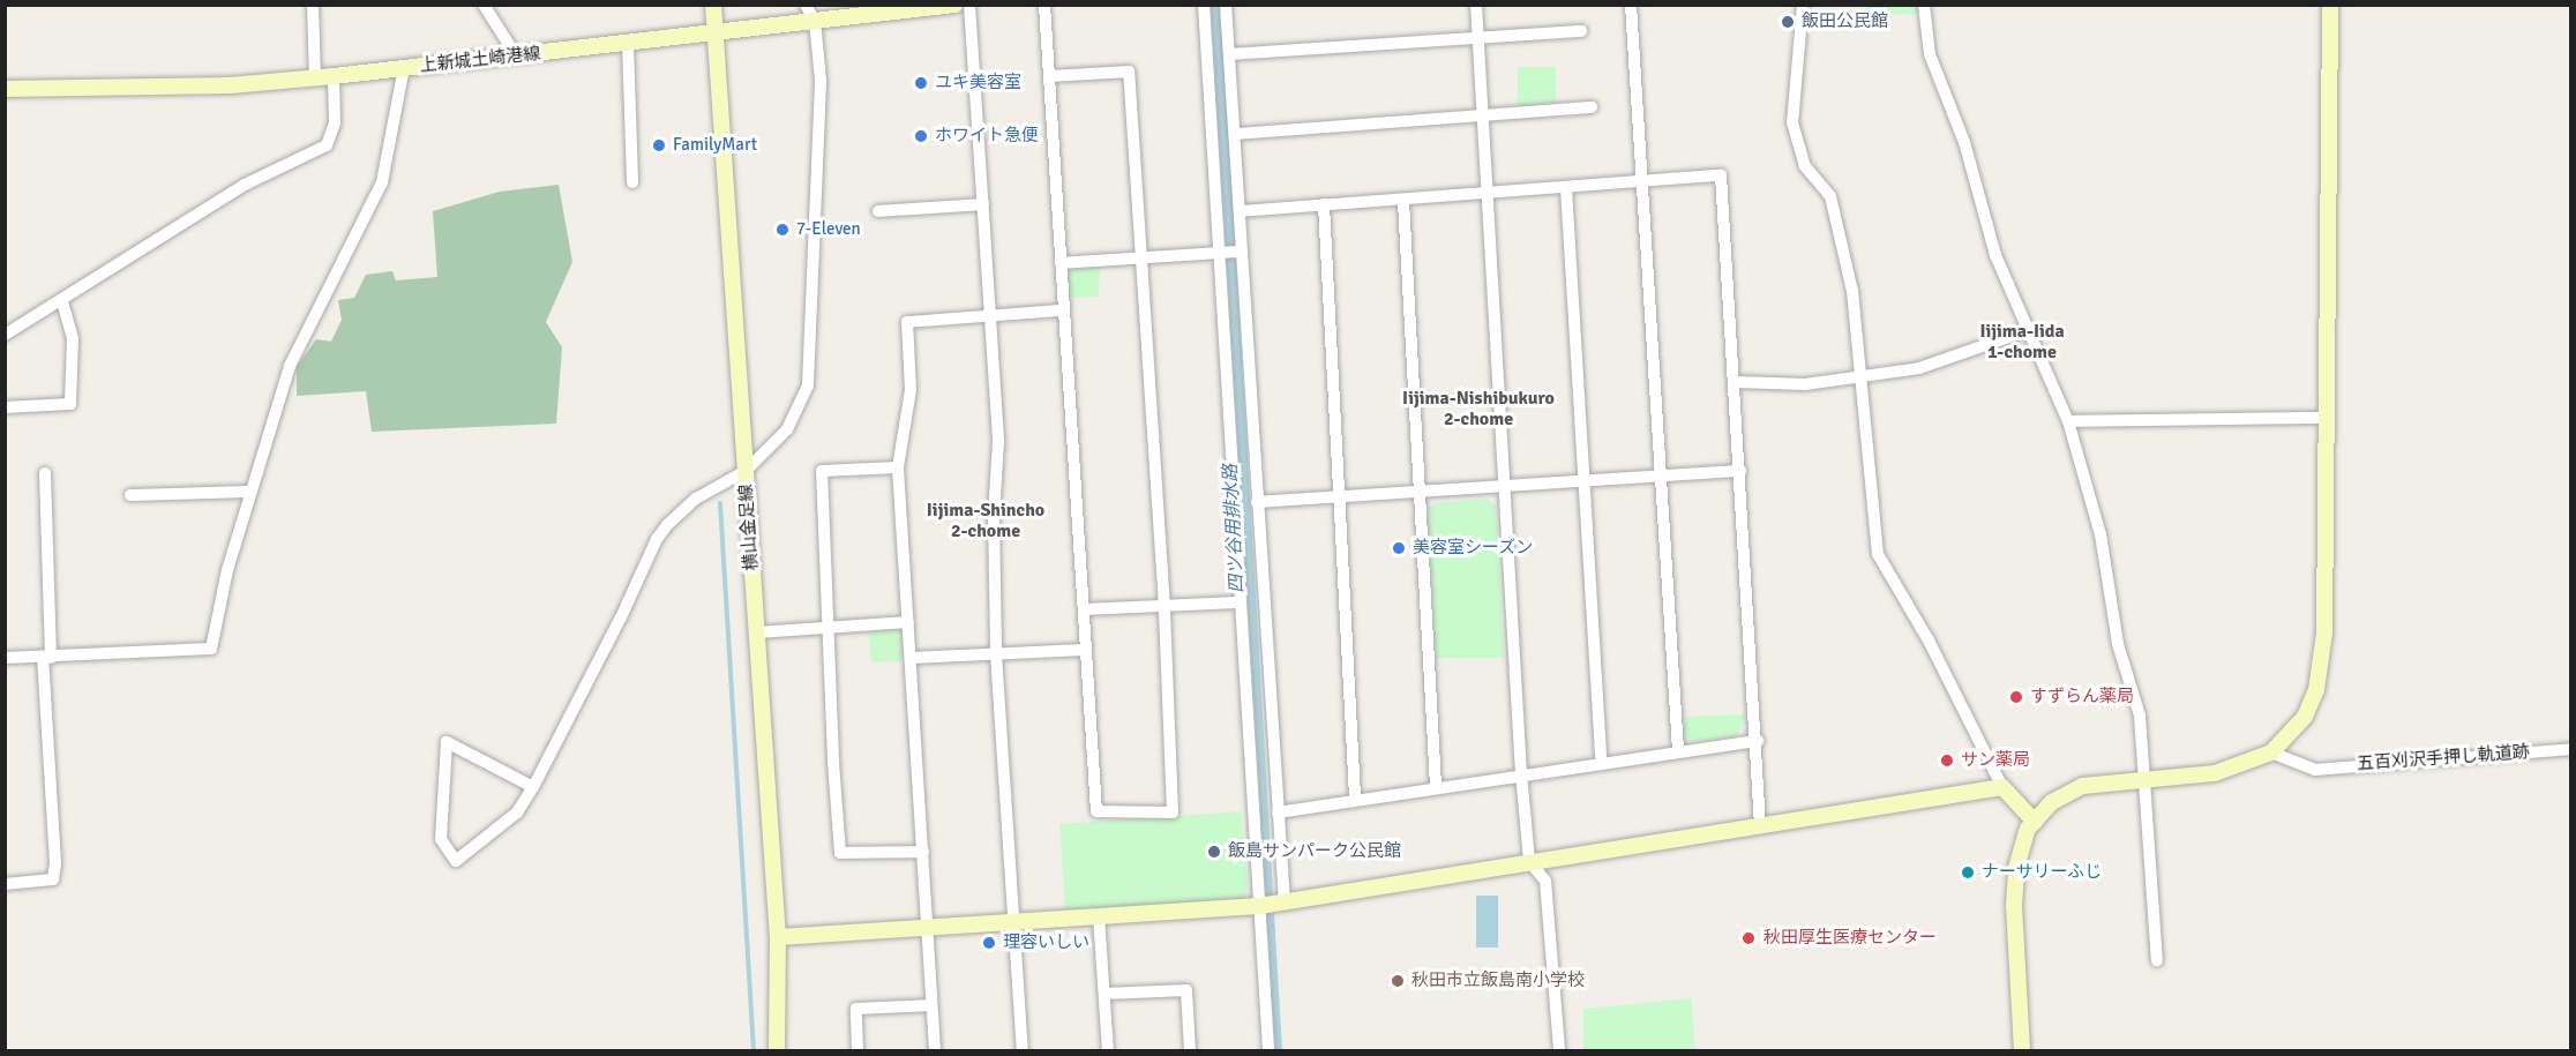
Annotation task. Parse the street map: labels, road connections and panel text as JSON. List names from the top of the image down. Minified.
{"streets":{"street":["上新城土崎港線","横山金足線","五百刈沢手押し軌道跡"]},"crossings":[["上新城土崎港線","横山金足線"]],"districts":["Iijima-Iida 1-chome","Iijima-Nishibukuro 2-chome","Iijima-Shincho 2-chome"],"water":["四ツ谷用排水路"],"places":["飯田公民館","ユキ美容室","ホワイト急便","FamilyMart","7-Eleven","美容室シーズン","すずらん薬局","サン薬局","飯島サンパーク公民館","ナーサリーふじ","秋田厚生医療センター","理容いしい","秋田市立飯島南小学校"]}
